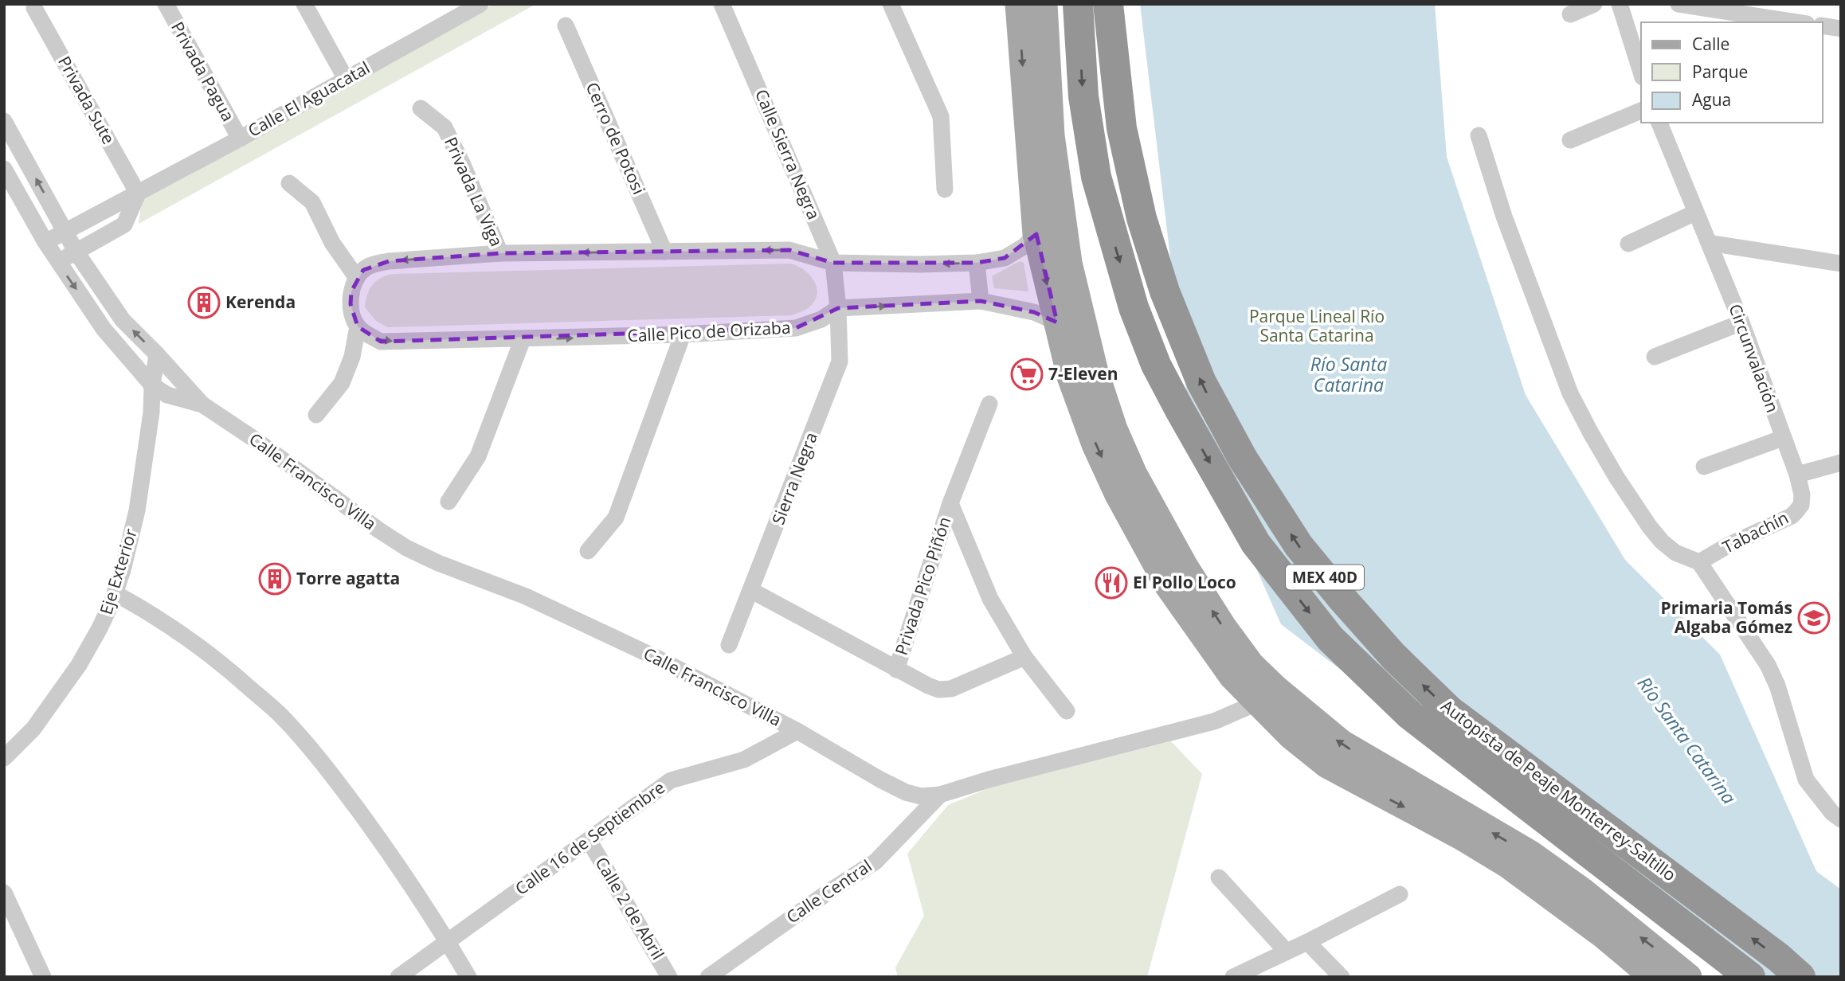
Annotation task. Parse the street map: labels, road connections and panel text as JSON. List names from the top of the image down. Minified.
{"streets":{"highway":["MEX 40D","Autopista de Peaje Monterrey-Saltillo"],"street":["Privada Pagua","Calle El Aguacatal","Privada Sute","Cerro de Potosi","Calle Sierra Negra","Privada La Viga","Calle Pico de Orizaba","Circunvalación","Sierra Negra","Calle Francisco Villa","Tabachín","Eje Exterior","Privada Pico Piñón","Calle 16 de Septiembre","Calle Central","Calle 2 de Abril"]},"crossings":[["Privada Pagua","Calle El Aguacatal"],["Calle El Aguacatal","Privada Sute"],["Calle El Aguacatal","Calle Francisco Villa"],["Calle Sierra Negra","Calle Pico de Orizaba"],["Calle Sierra Negra","Sierra Negra"],["Calle Pico de Orizaba","Sierra Negra"],["Circunvalación","Tabachín"],["Sierra Negra","Privada Pico Piñón"],["Calle Francisco Villa","Eje Exterior"],["Calle Francisco Villa","Calle 16 de Septiembre"],["Calle Francisco Villa","Calle Central"],["Calle 16 de Septiembre","Calle 2 de Abril"]],"water":["Río Santa Catarina"],"parks":["Parque Lineal Río Santa Catarina"],"places":{"building":["Kerenda","Torre agatta"],"supermarket":["7-Eleven"],"restaurant":["El Pollo Loco"],"school or university":["Primaria Tomás Algaba Gómez"]},"legend":["Calle","Parque","Agua"]}
